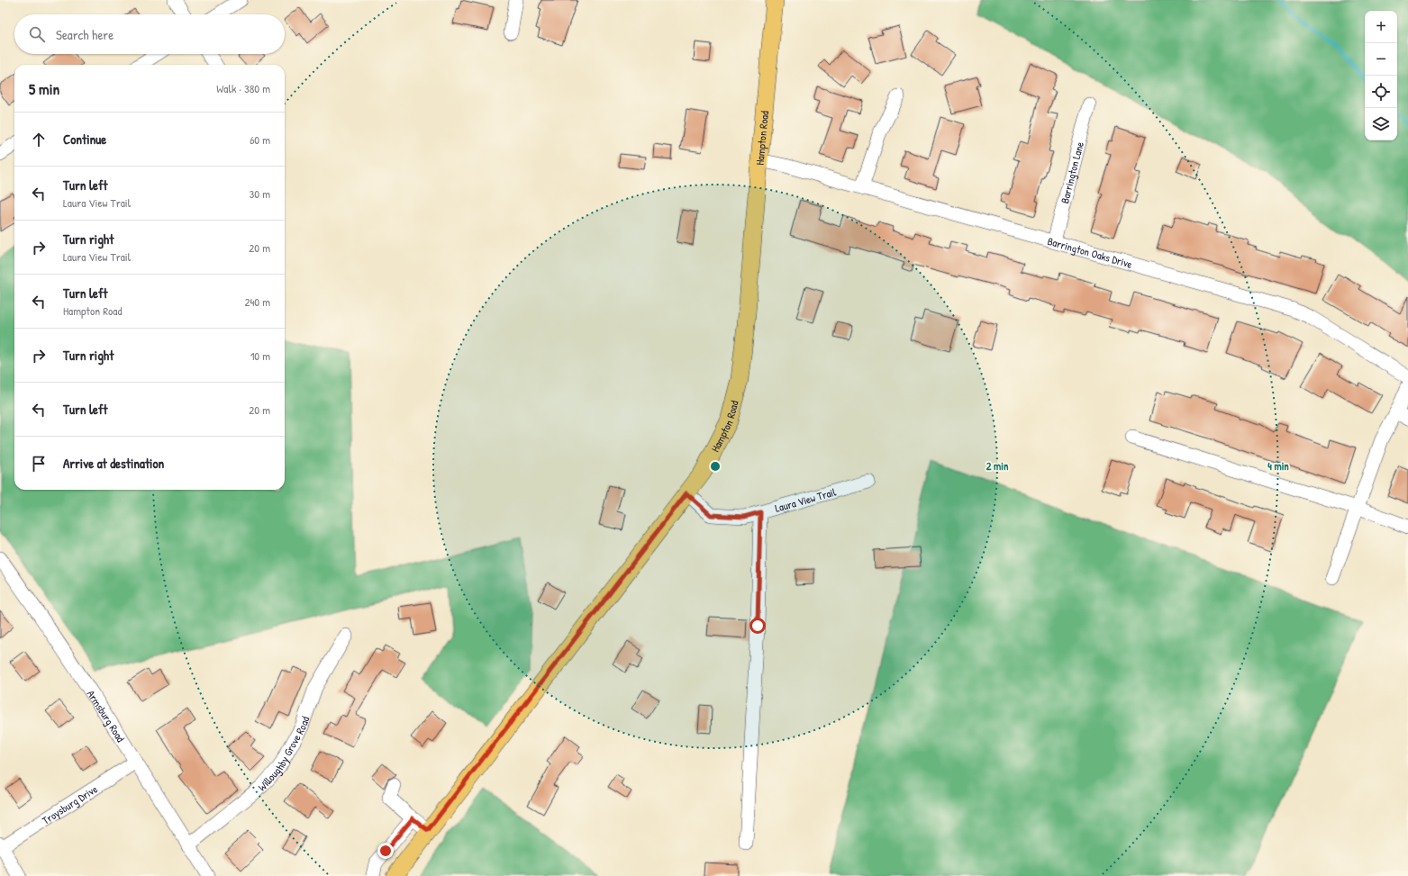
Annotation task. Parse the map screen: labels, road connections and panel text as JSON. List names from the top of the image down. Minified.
{"streets":{"main road":["Hampton Road"],"street":["Barrington Lane","Barrington Oaks Drive","Laura View Trail","Armsburg Road","Willoughby Grove Road","Troysburg Drive"]},"crossings":[["Hampton Road","Barrington Oaks Drive"],["Hampton Road","Laura View Trail"],["Barrington Lane","Barrington Oaks Drive"],["Armsburg Road","Willoughby Grove Road"],["Armsburg Road","Troysburg Drive"]],"page":{"map_buttons":["+","−"],"search":"Search here","heading":["5 min","Walk · 380 m"],"list":[["Continue","60 m"],["Turn left","Laura View Trail","30 m"],["Turn right","Laura View Trail","20 m"],["Turn left","Hampton Road","240 m"],["Turn right","10 m"],["Turn left","20 m"],"Arrive at destination"]},"rings":["2 min","4 min"]}
